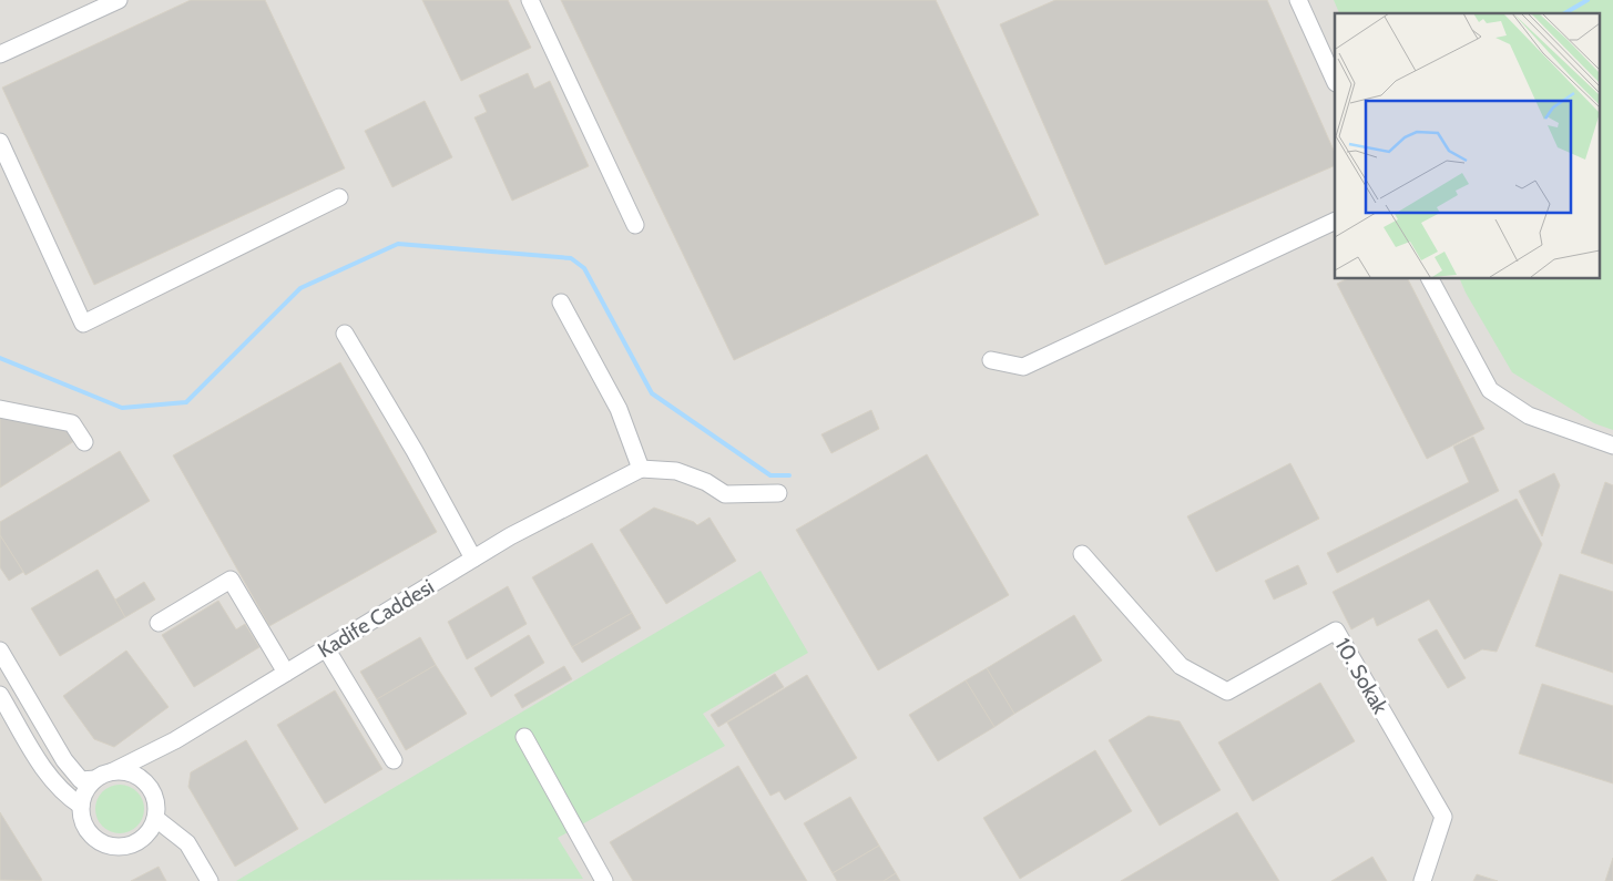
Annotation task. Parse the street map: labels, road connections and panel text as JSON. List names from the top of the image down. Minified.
{"streets":{"street":["Kadife Caddesi","10. Sokak"]}}
